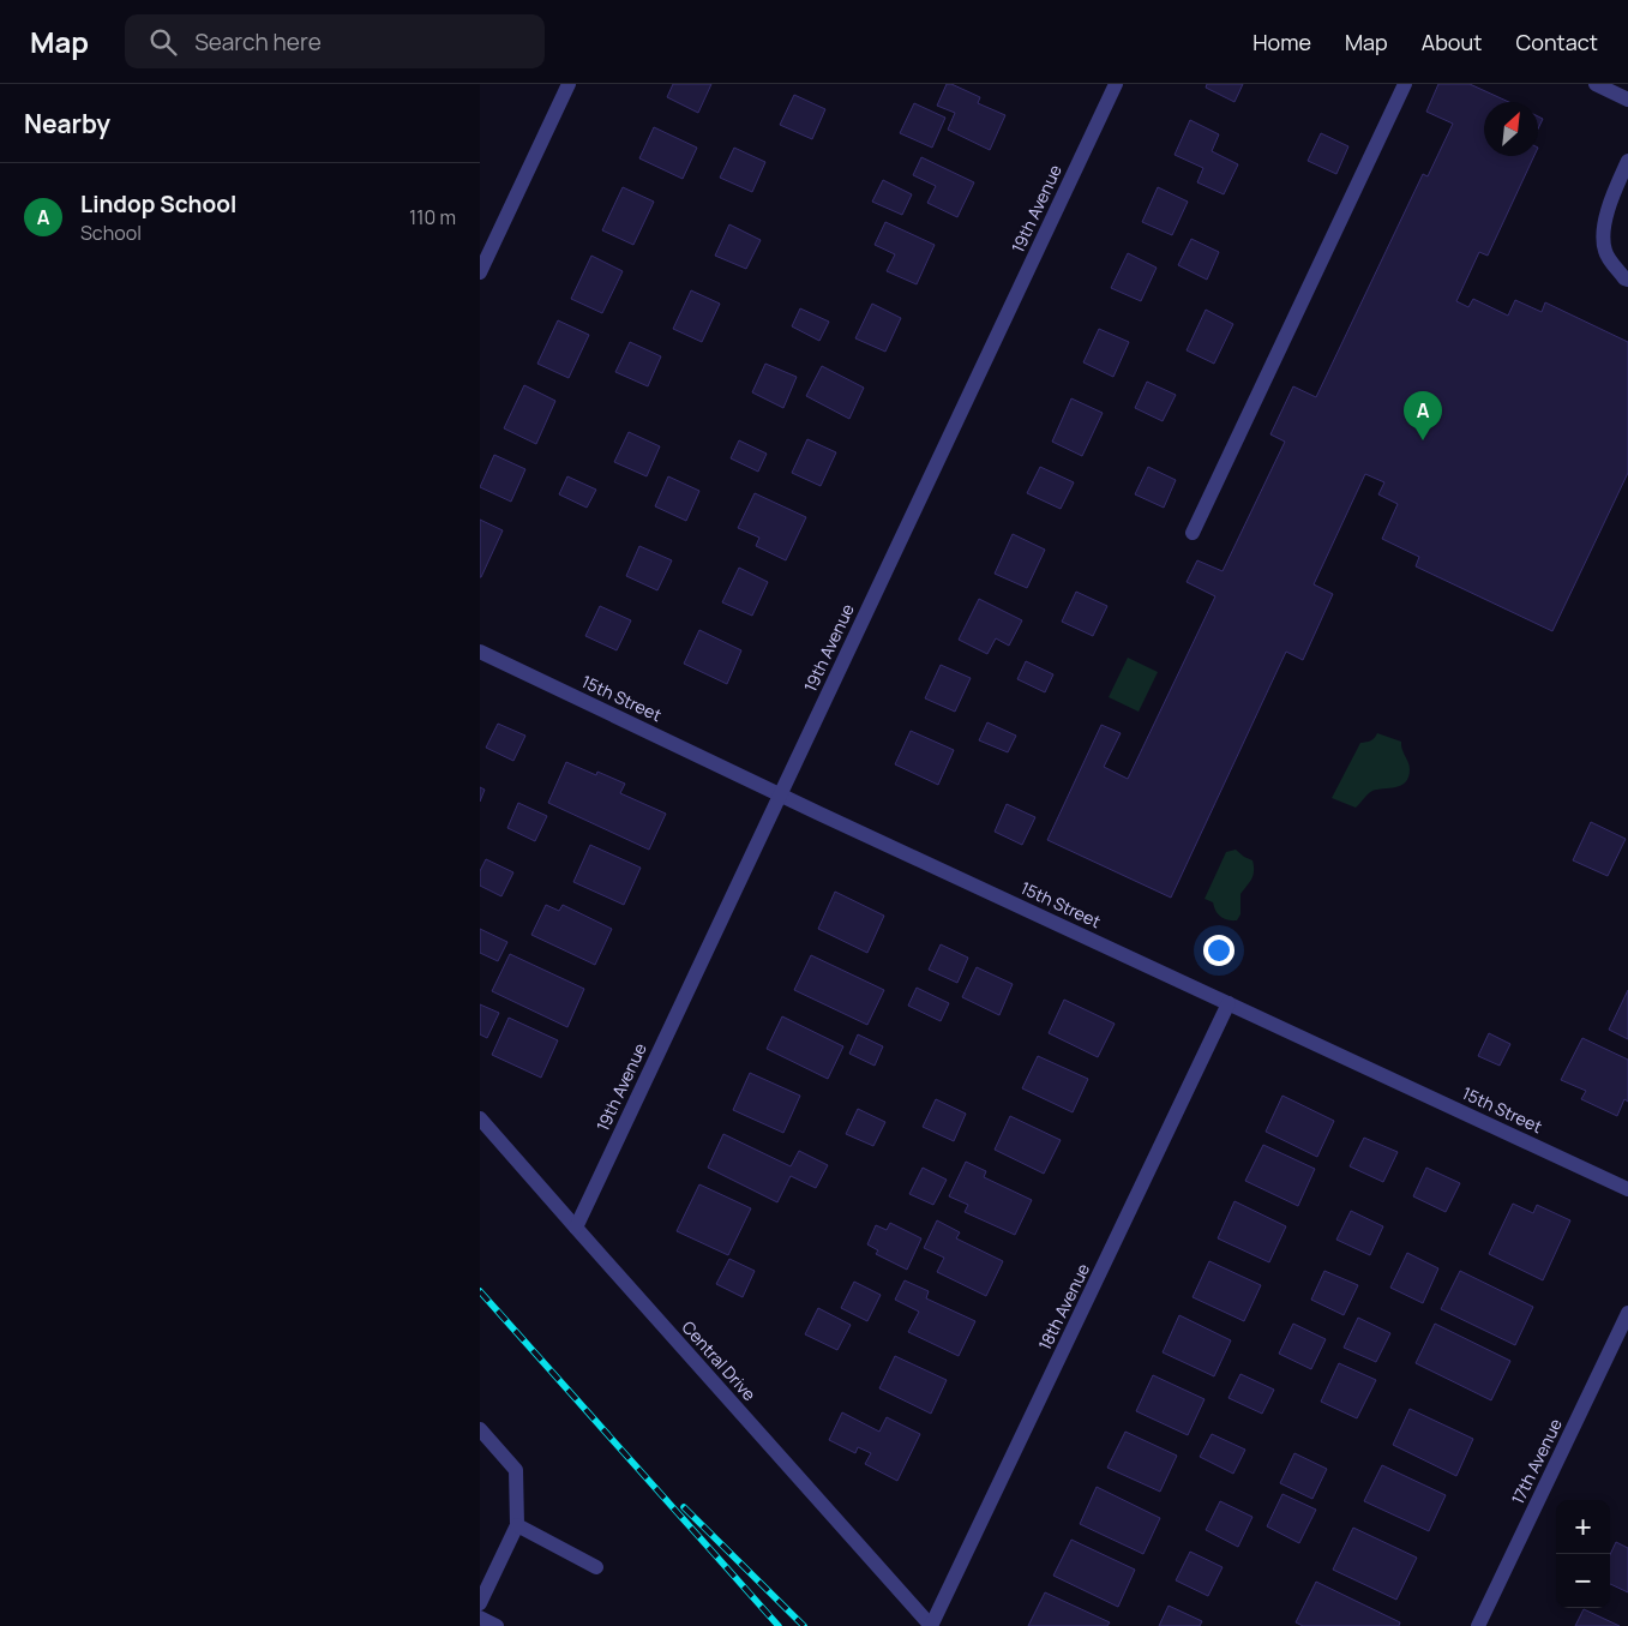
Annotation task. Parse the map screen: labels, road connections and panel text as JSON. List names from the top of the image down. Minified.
{"streets":{"street":["19th Avenue","15th Street","18th Avenue","Central Drive","17th Avenue"]},"crossings":[["19th Avenue","15th Street"],["19th Avenue","Central Drive"],["15th Street","18th Avenue"],["18th Avenue","Central Drive"]],"north":"top right","page":{"header":"Map","search":"Search here","nav":["Home","Map","About","Contact"],"heading":"Nearby","list":[{"mark":"A","name":"Lindop School","note":"School","value":"110 m"}],"pins":"A","map_buttons":["+","−"]}}
